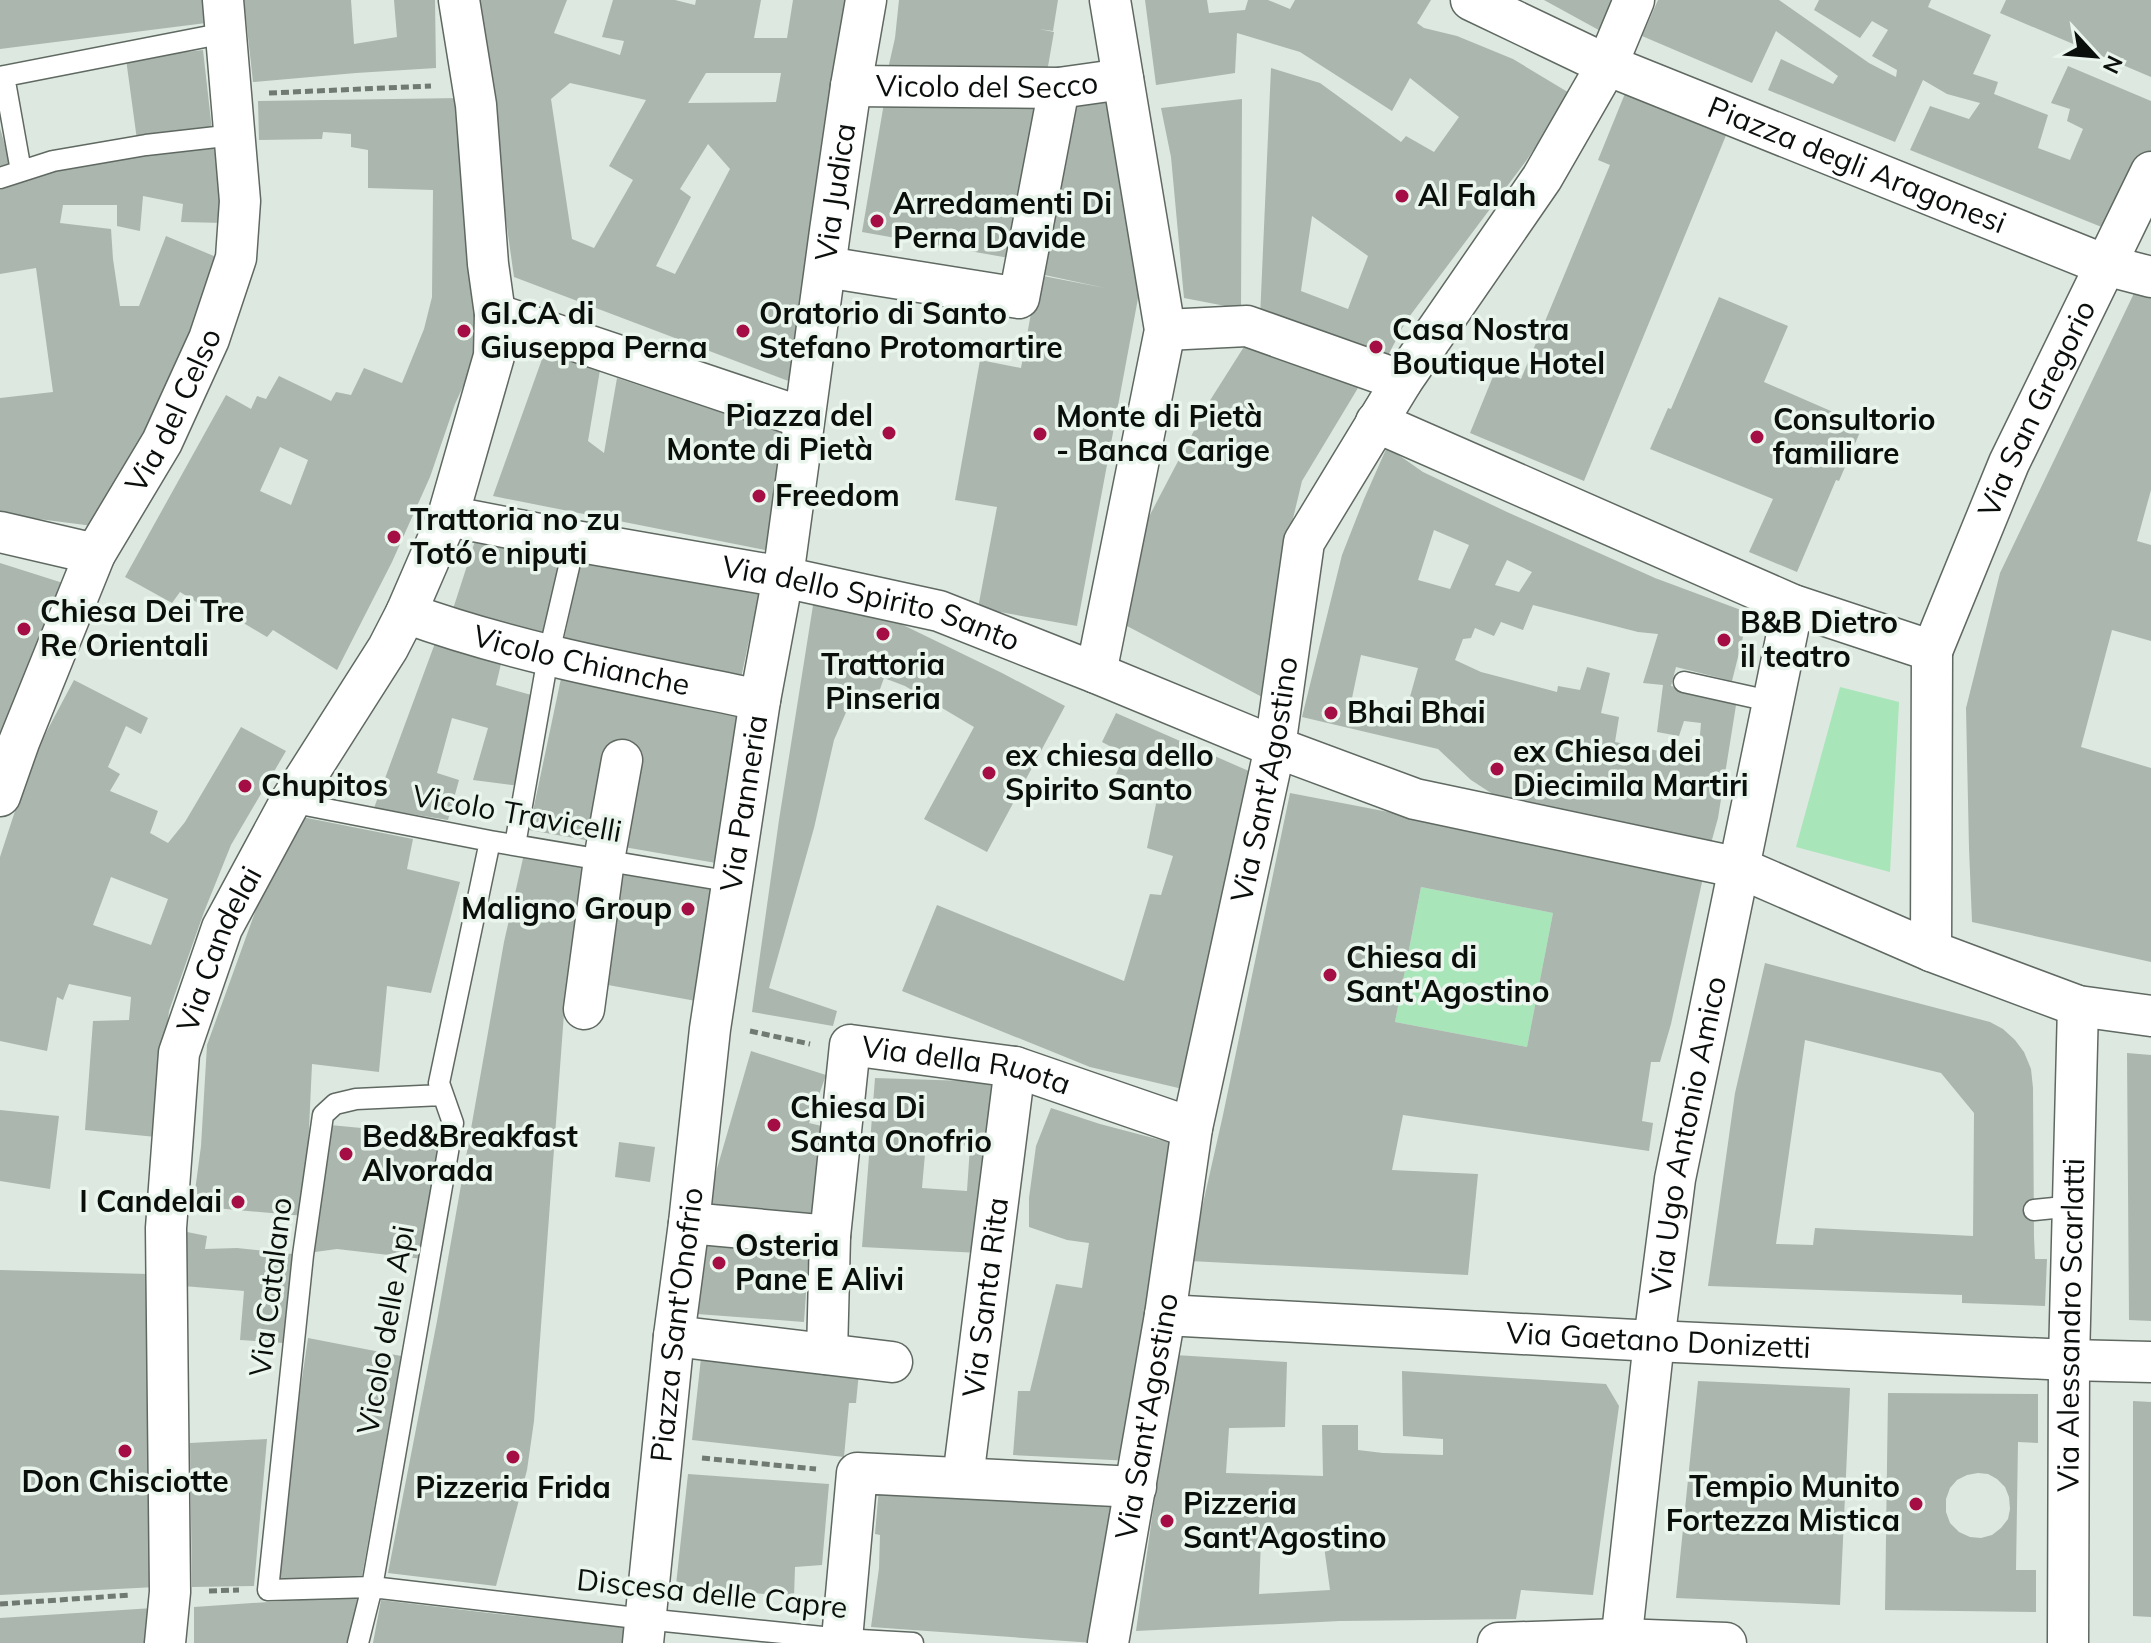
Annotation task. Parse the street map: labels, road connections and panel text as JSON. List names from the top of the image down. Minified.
{"streets":{"street":["Vicolo del Secco","Piazza degli Aragonesi","Via Judica","Via del Celso","Via San Gregorio","Via dello Spirito Santo","Vicolo Chianche","Via Sant'Agostino","Via Panneria","Via Candelai","Via della Ruota","Via Ugo Antonio Amico","Via Santa Rita","Piazza Sant'Onofrio","Via Alessandro Scarlatti","Via Gaetano Donizetti"],"lane":["Vicolo Travicelli","Via Catalano","Vicolo delle Api","Discesa delle Capre"]},"crossings":[["Vicolo del Secco","Via Judica"],["Piazza degli Aragonesi","Via San Gregorio"],["Piazza degli Aragonesi","Via Sant'Agostino"],["Via Judica","Via dello Spirito Santo"],["Via Judica","Via Panneria"],["Via dello Spirito Santo","Via Sant'Agostino"],["Via dello Spirito Santo","Via Panneria"],["Via dello Spirito Santo","Via Candelai"],["Via dello Spirito Santo","Via Ugo Antonio Amico"],["Via dello Spirito Santo","Via Alessandro Scarlatti"],["Vicolo Chianche","Via Panneria"],["Vicolo Chianche","Via Candelai"],["Via Sant'Agostino","Via della Ruota"],["Via Sant'Agostino","Via Gaetano Donizetti"],["Via Panneria","Vicolo Travicelli"],["Via Panneria","Piazza Sant'Onofrio"],["Vicolo Travicelli","Via Candelai"],["Vicolo Travicelli","Vicolo delle Api"],["Via della Ruota","Via Santa Rita"],["Via Ugo Antonio Amico","Via Gaetano Donizetti"],["Via Catalano","Vicolo delle Api"],["Via Catalano","Discesa delle Capre"],["Piazza Sant'Onofrio","Discesa delle Capre"],["Via Alessandro Scarlatti","Via Gaetano Donizetti"],["Vicolo delle Api","Discesa delle Capre"]],"places":["Al Falah","Arredamenti Di Perna Davide","GI.CA di Giuseppa Perna","Oratorio di Santo Stefano Protomartire","Casa Nostra Boutique Hotel","Piazza del Monte di Pietà","Monte di Pietà - Banca Carige","Consultorio familiare","Freedom","Trattoria no zu Totó e niputi","Chiesa Dei Tre Re Orientali","Trattoria Pinseria","B&B Dietro il teatro","Bhai Bhai","ex Chiesa dei Diecimila Martiri","ex chiesa dello Spirito Santo","Chupitos","Maligno Group","Chiesa di Sant'Agostino","Chiesa Di Santa Onofrio","Bed&Breakfast Alvorada","I Candelai","Osteria Pane E Alivi","Don Chisciotte","Pizzeria Frida","Tempio Munito Fortezza Mistica","Pizzeria Sant'Agostino"],"north":"bottom right"}
